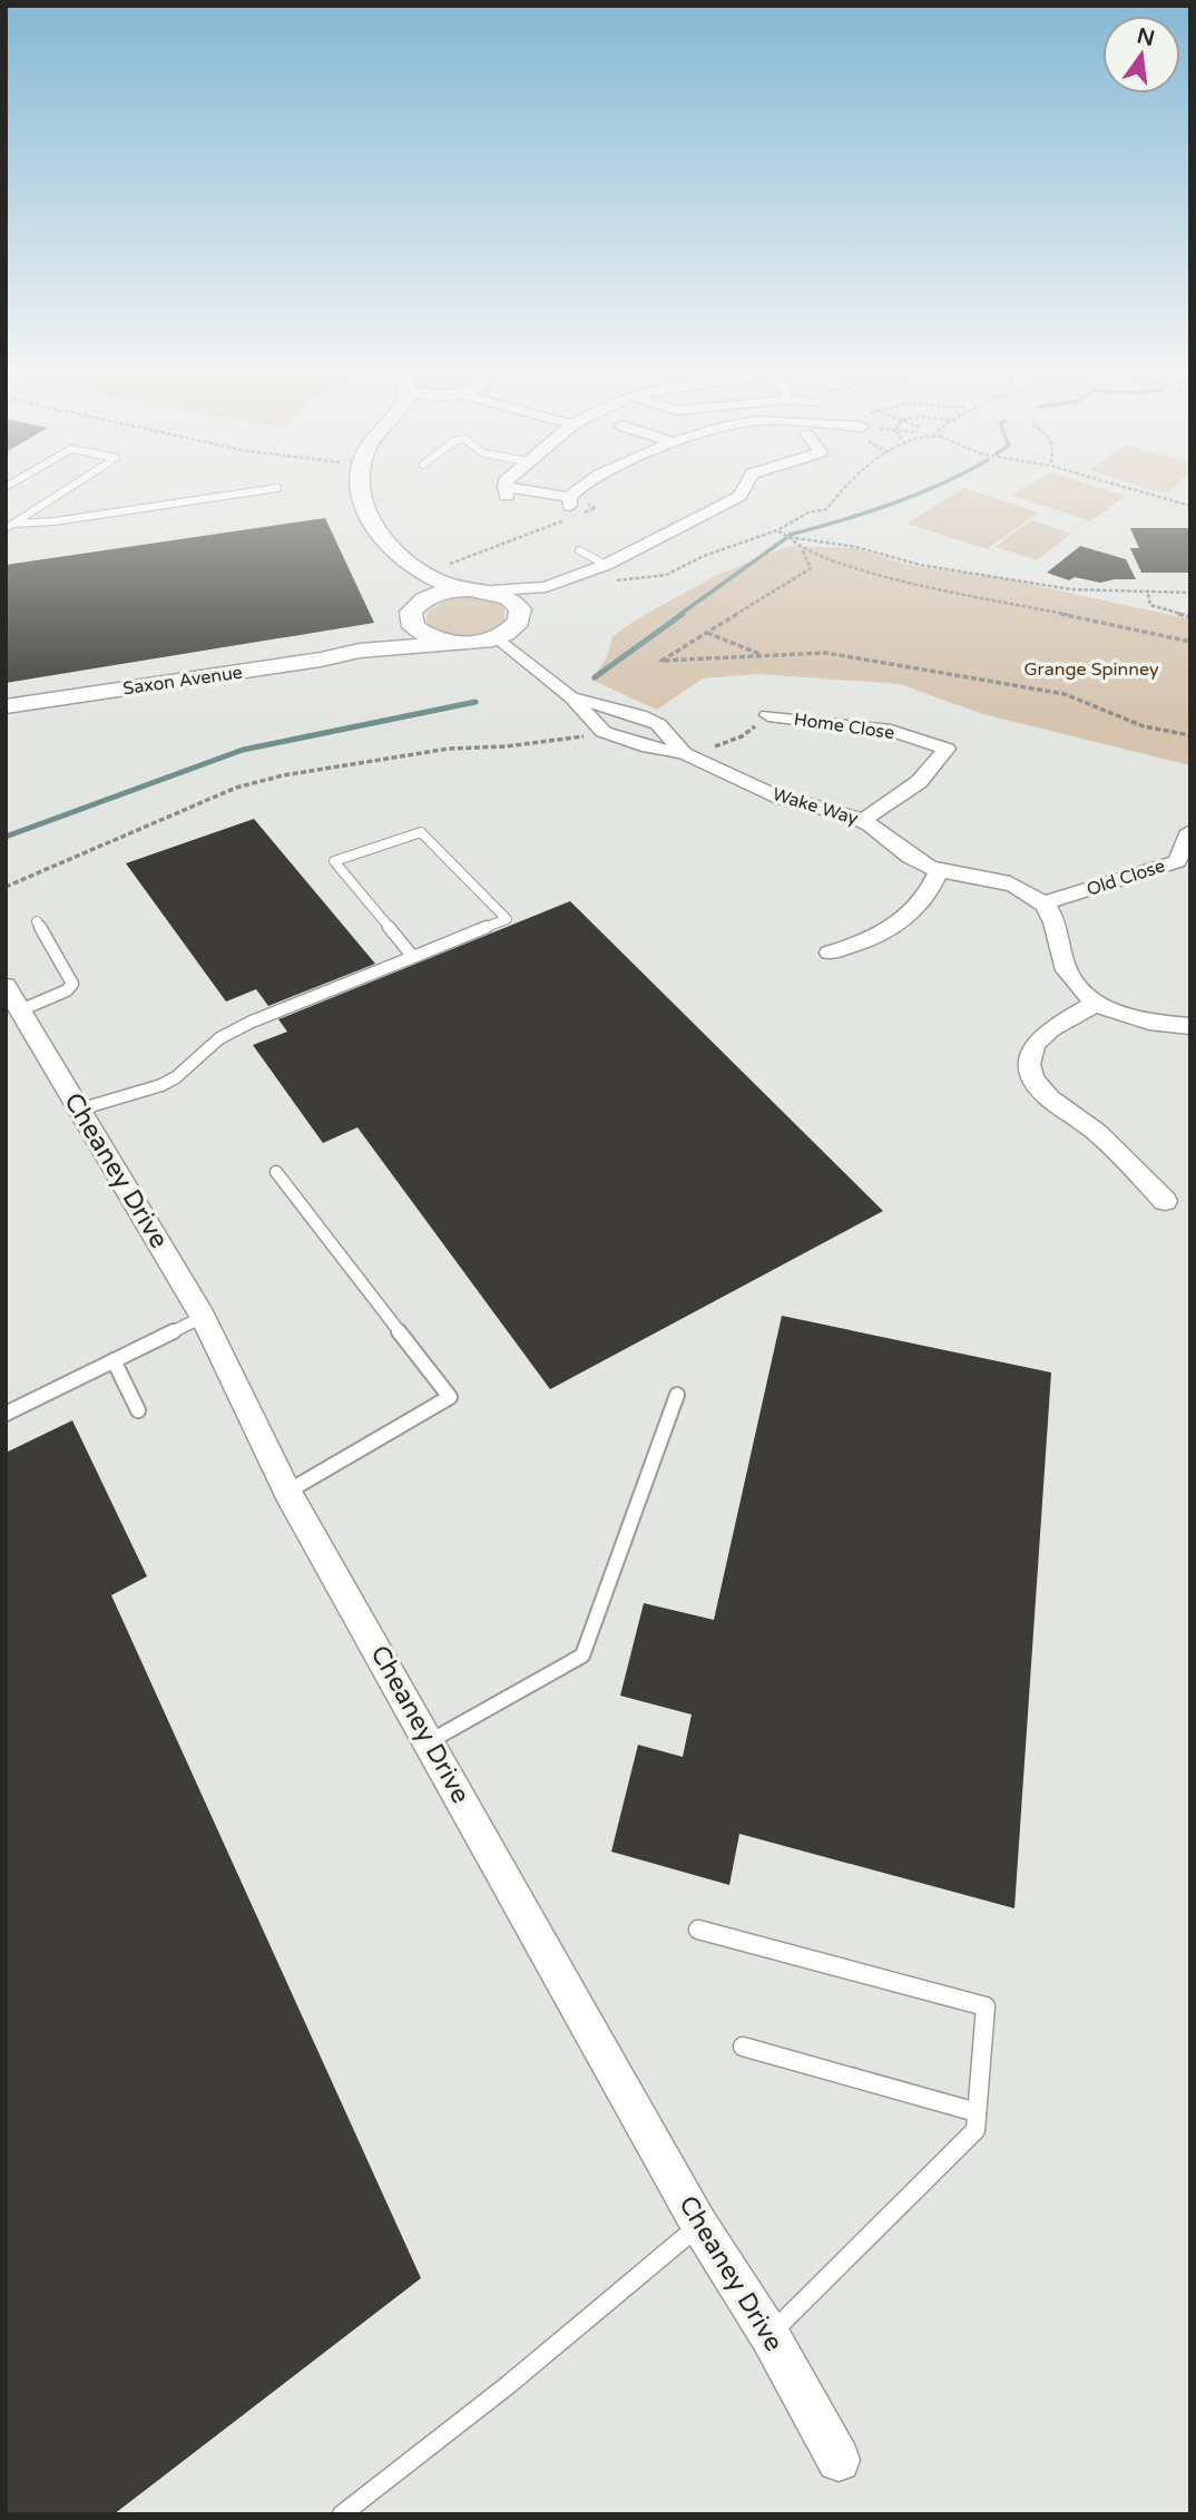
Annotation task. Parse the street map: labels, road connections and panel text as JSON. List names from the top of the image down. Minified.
{"streets":{"street":["Saxon Avenue","Home Close","Wake Way","Old Close","Cheaney Drive"]},"crossings":[["Saxon Avenue","Wake Way"],["Home Close","Wake Way"],["Wake Way","Old Close"]],"parks":["Grange Spinney"],"north":"top"}
